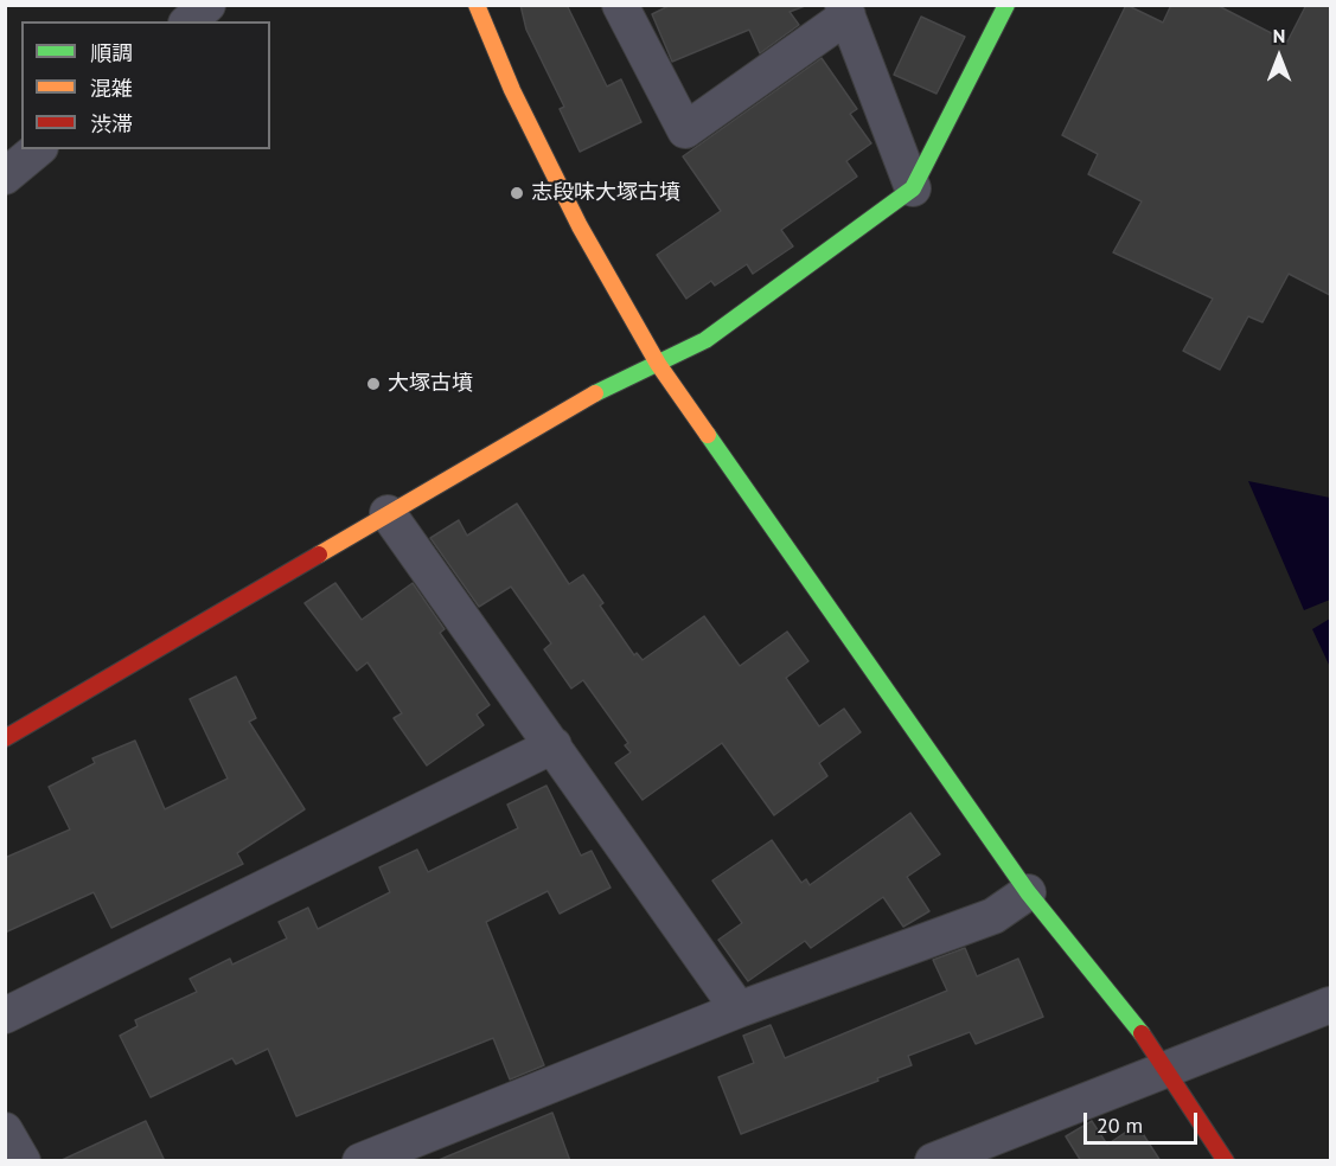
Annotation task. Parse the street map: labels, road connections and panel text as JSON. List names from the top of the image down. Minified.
{"places":["志段味大塚古墳","大塚古墳"],"legend":["順調","混雑","渋滞"],"scale_bar":"20 m","north":"top"}
